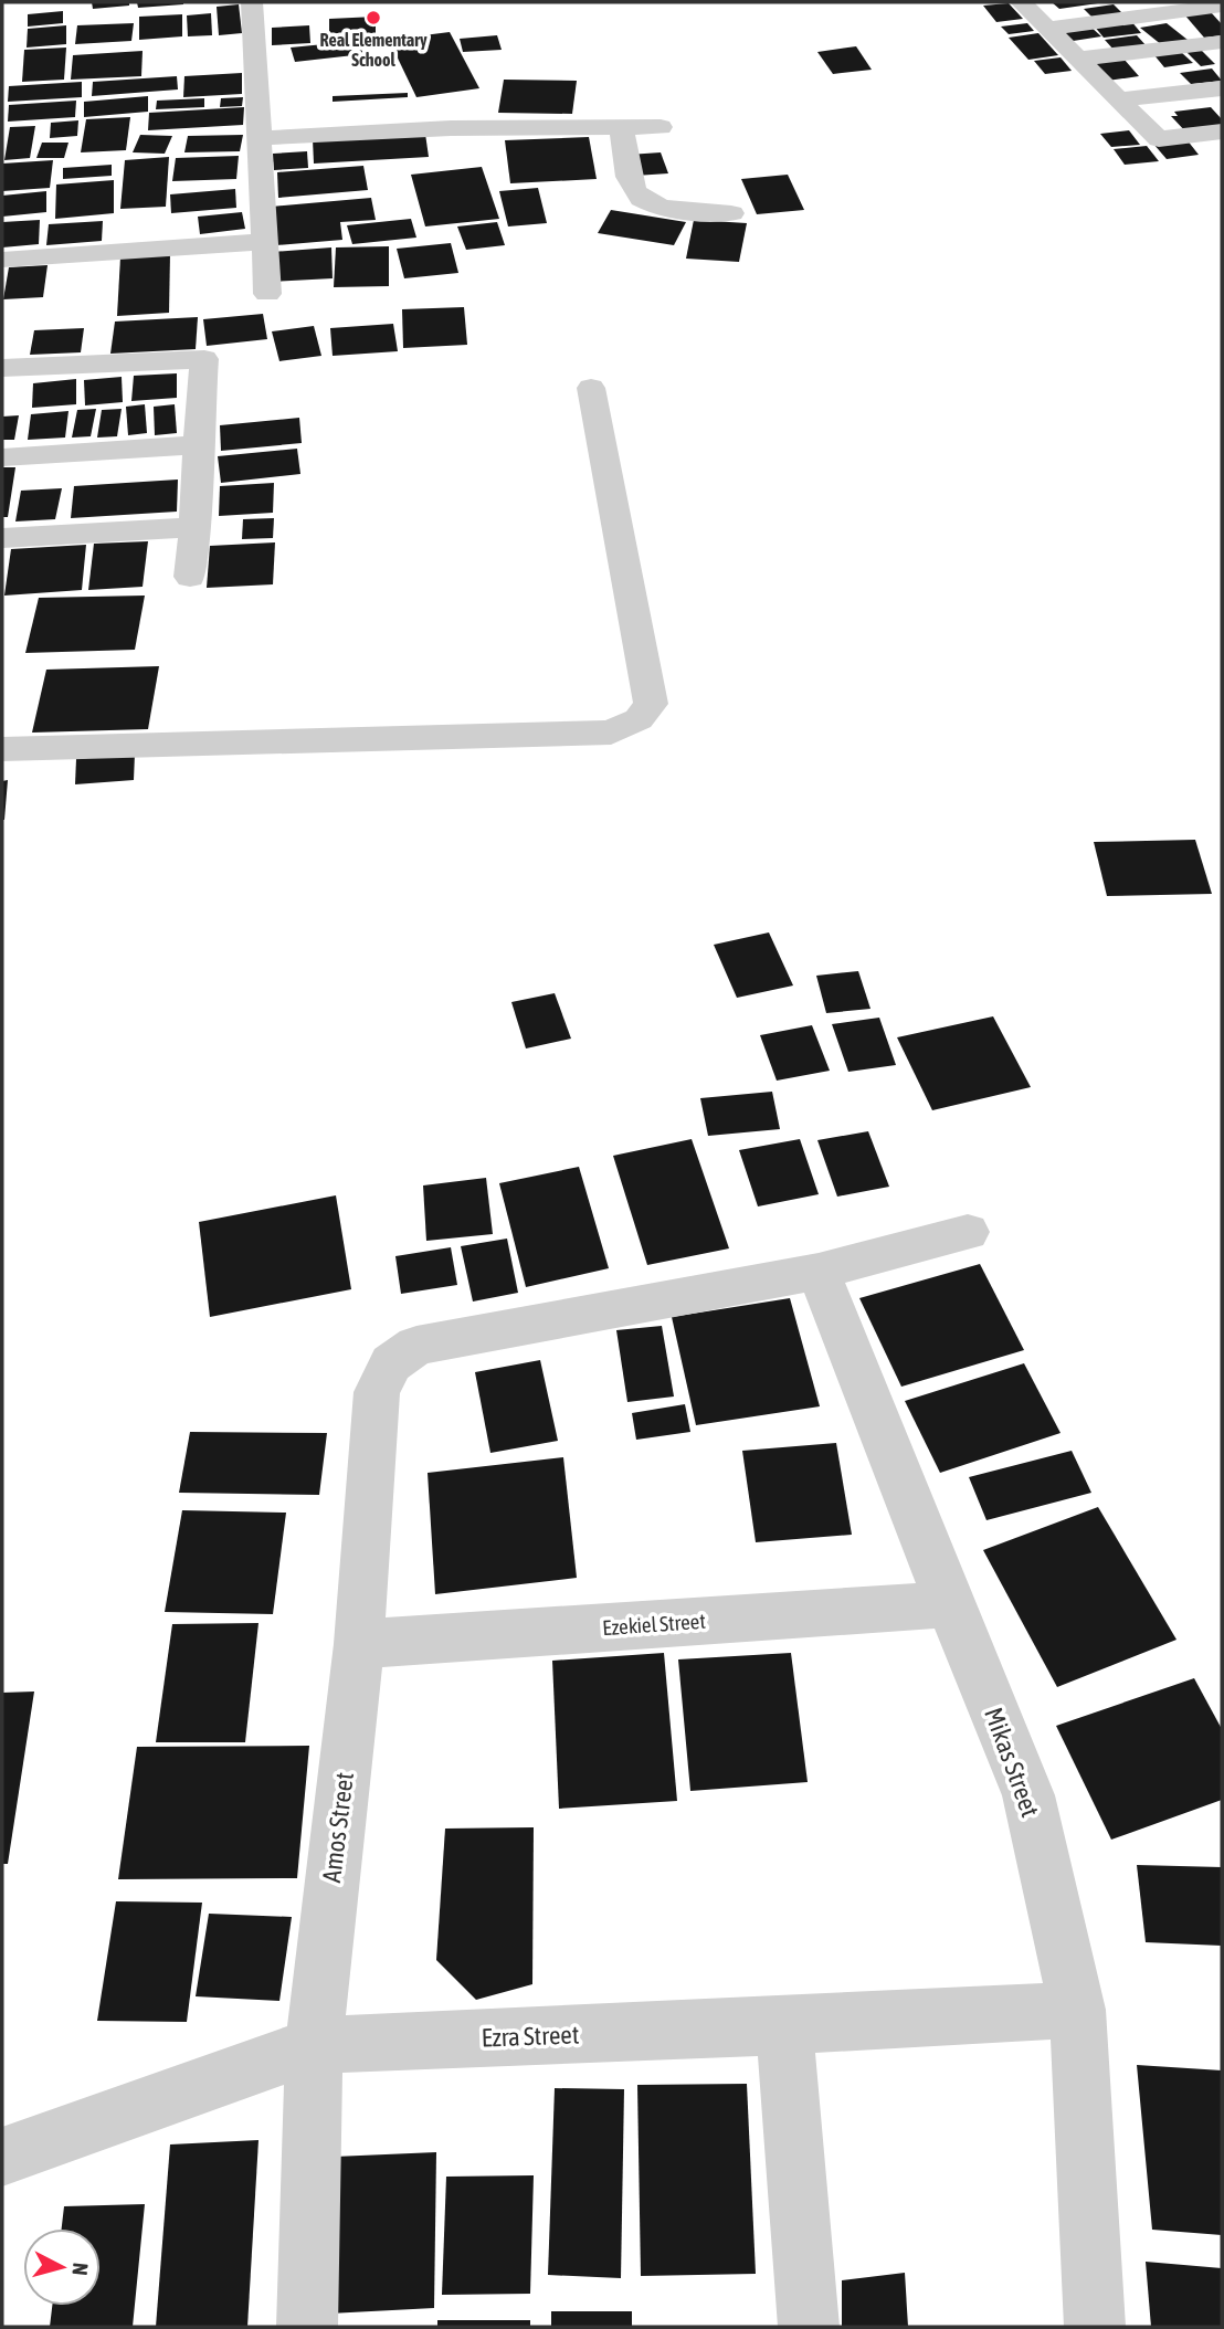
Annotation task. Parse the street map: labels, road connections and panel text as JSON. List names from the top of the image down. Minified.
{"streets":{"street":["Ezekiel Street","Mikas Street","Amos Street","Ezra Street"]},"crossings":[["Ezekiel Street","Mikas Street"],["Ezekiel Street","Amos Street"],["Mikas Street","Amos Street"],["Mikas Street","Ezra Street"],["Amos Street","Ezra Street"]],"places":["Real Elementary School"],"north":"right"}
